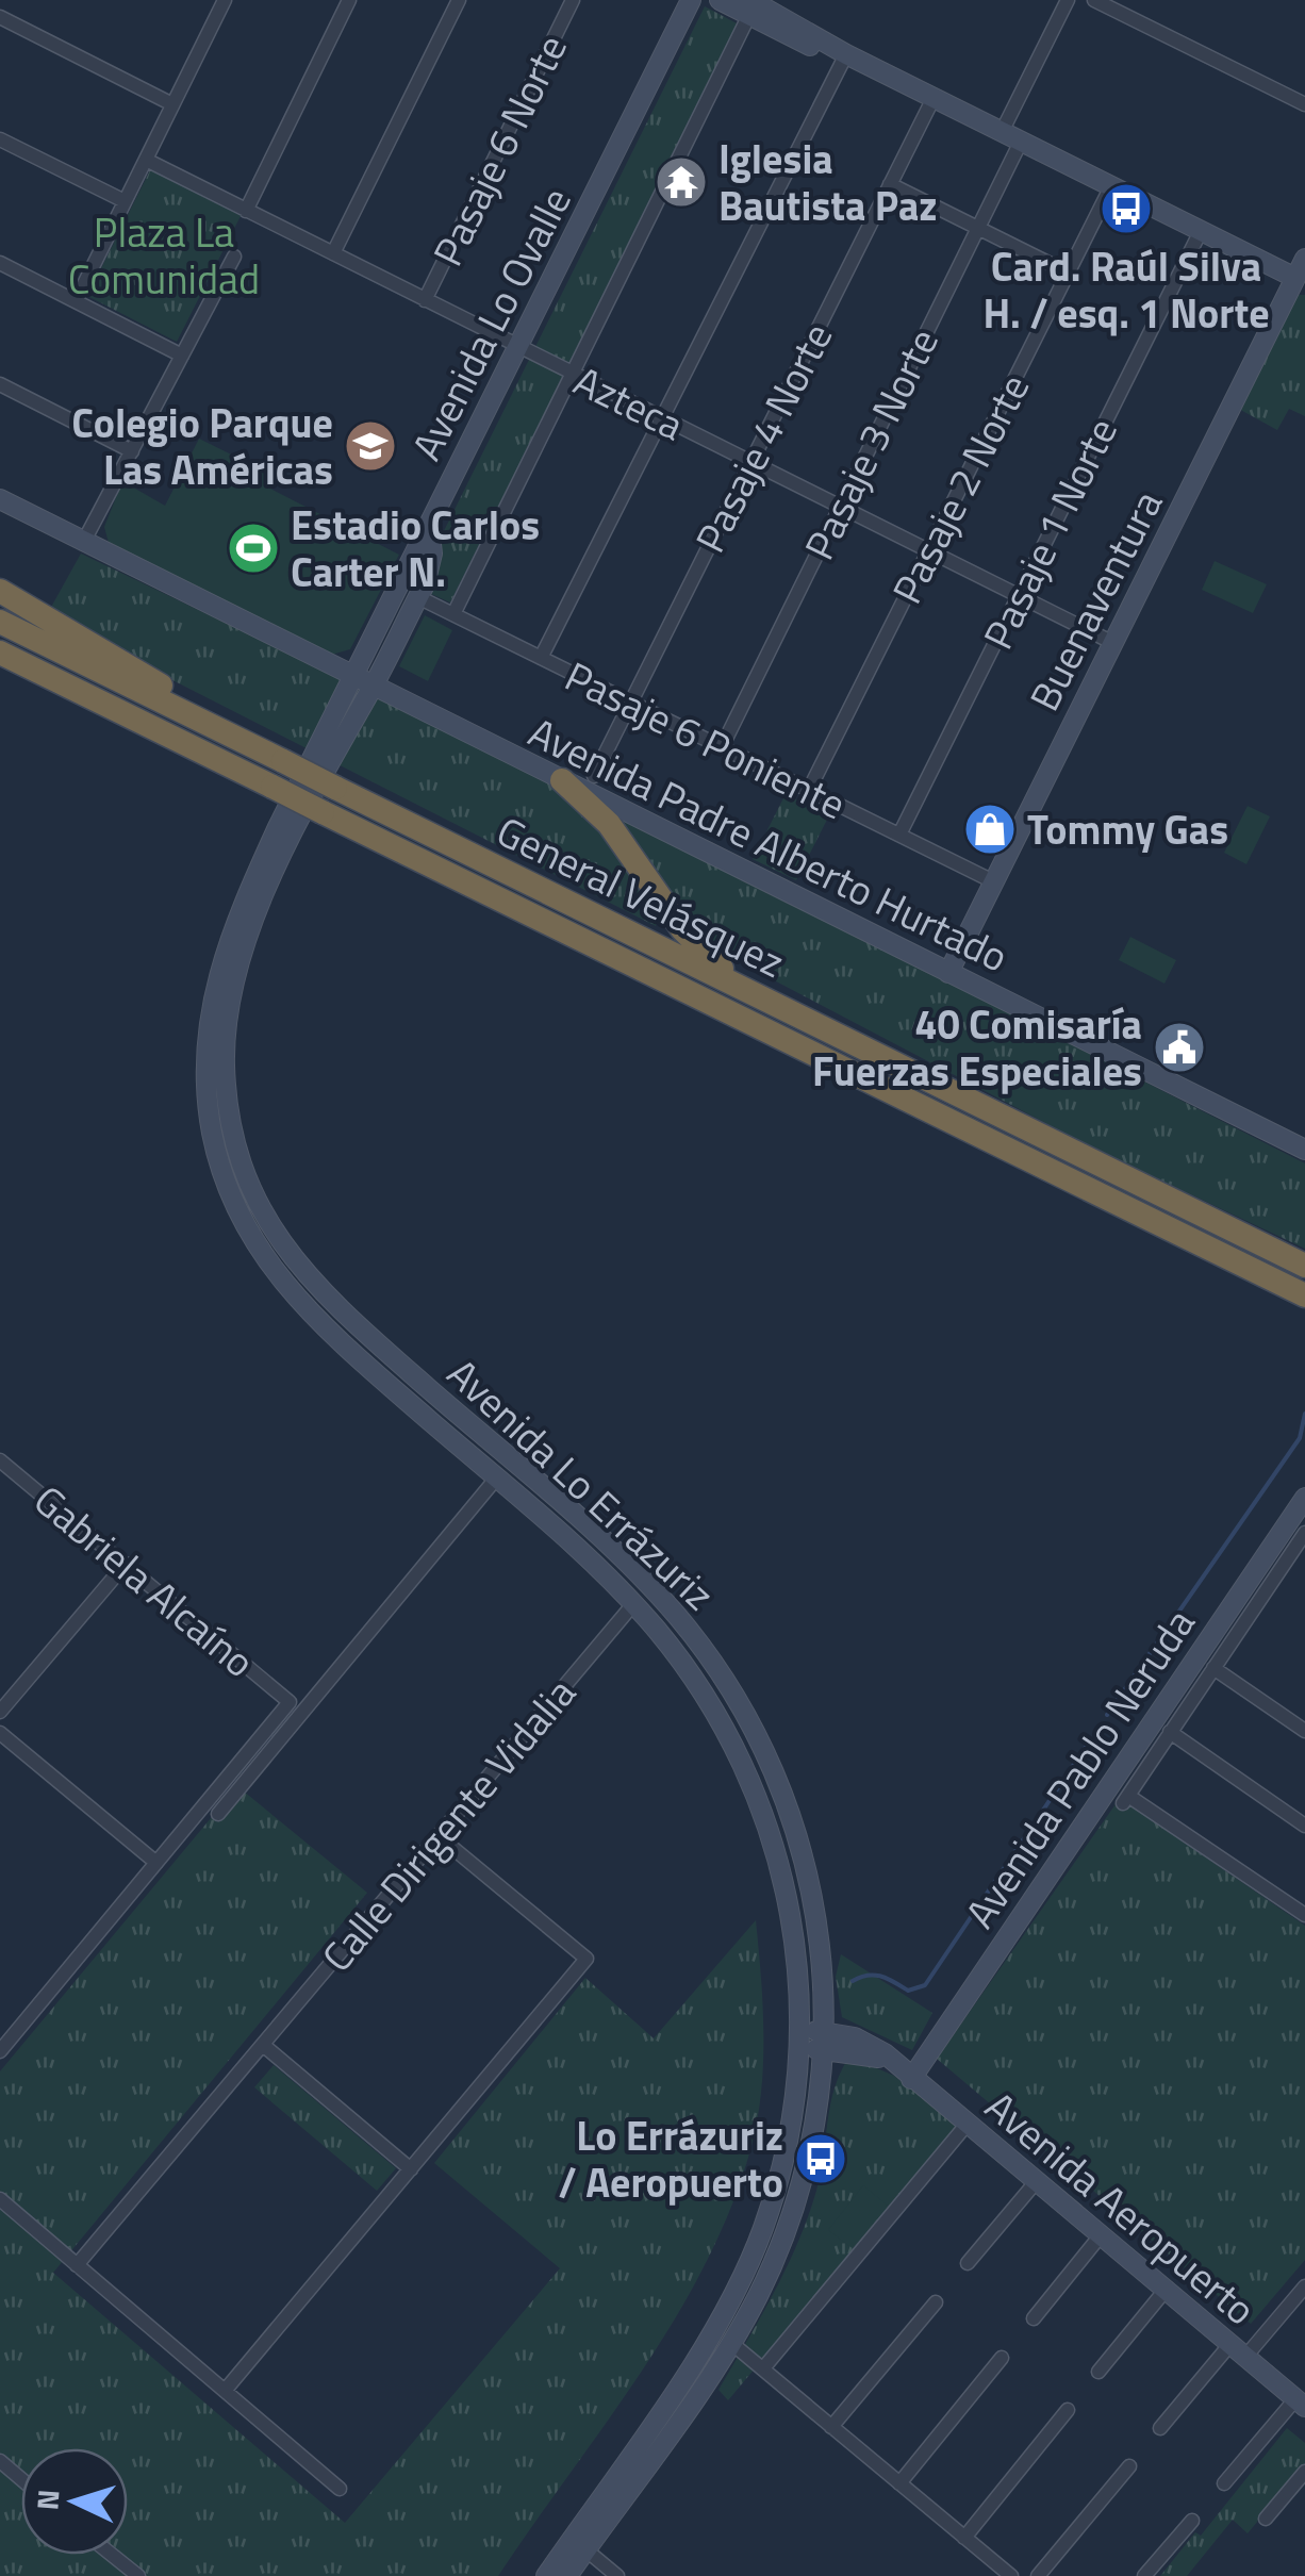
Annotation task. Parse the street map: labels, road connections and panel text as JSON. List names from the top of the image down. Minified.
{"streets":{"highway":["General Velásquez"],"main road":["Avenida Lo Ovalle","Buenaventura","Avenida Padre Alberto Hurtado","Avenida Lo Errázuriz","Avenida Pablo Neruda","Avenida Aeropuerto"],"street":["Pasaje 6 Norte","Azteca","Pasaje 4 Norte","Pasaje 3 Norte","Pasaje 2 Norte","Pasaje 1 Norte","Pasaje 6 Poniente","Gabriela Alcaíno","Calle Dirigente Vidalia"]},"crossings":[["Pasaje 6 Norte","Azteca"],["Avenida Lo Ovalle","Azteca"],["Avenida Lo Ovalle","Avenida Padre Alberto Hurtado"],["Avenida Lo Ovalle","Avenida Lo Errázuriz"],["Azteca","Pasaje 4 Norte"],["Azteca","Pasaje 3 Norte"],["Azteca","Pasaje 2 Norte"],["Azteca","Pasaje 1 Norte"],["Azteca","Buenaventura"],["Pasaje 4 Norte","Pasaje 6 Poniente"],["Pasaje 3 Norte","Pasaje 6 Poniente"],["Pasaje 2 Norte","Pasaje 6 Poniente"],["Pasaje 1 Norte","Pasaje 6 Poniente"],["Buenaventura","Pasaje 6 Poniente"],["Buenaventura","Avenida Padre Alberto Hurtado"],["Pasaje 6 Poniente","Avenida Lo Errázuriz"],["Avenida Padre Alberto Hurtado","Avenida Lo Errázuriz"],["Avenida Lo Errázuriz","Calle Dirigente Vidalia"],["Avenida Lo Errázuriz","Avenida Aeropuerto"],["Avenida Pablo Neruda","Avenida Aeropuerto"]],"parks":["Plaza La Comunidad"],"places":{"temple":["Iglesia Bautista Paz"],"bus stop":["Card. Raúl Silva H. / esq. 1 Norte","Lo Errázuriz / Aeropuerto"],"school or university":["Colegio Parque Las Américas"],"sports":["Estadio Carlos Carter N."],"shop":["Tommy Gas"],"public building":["40 Comisaría Fuerzas Especiales"]},"north":"left"}
